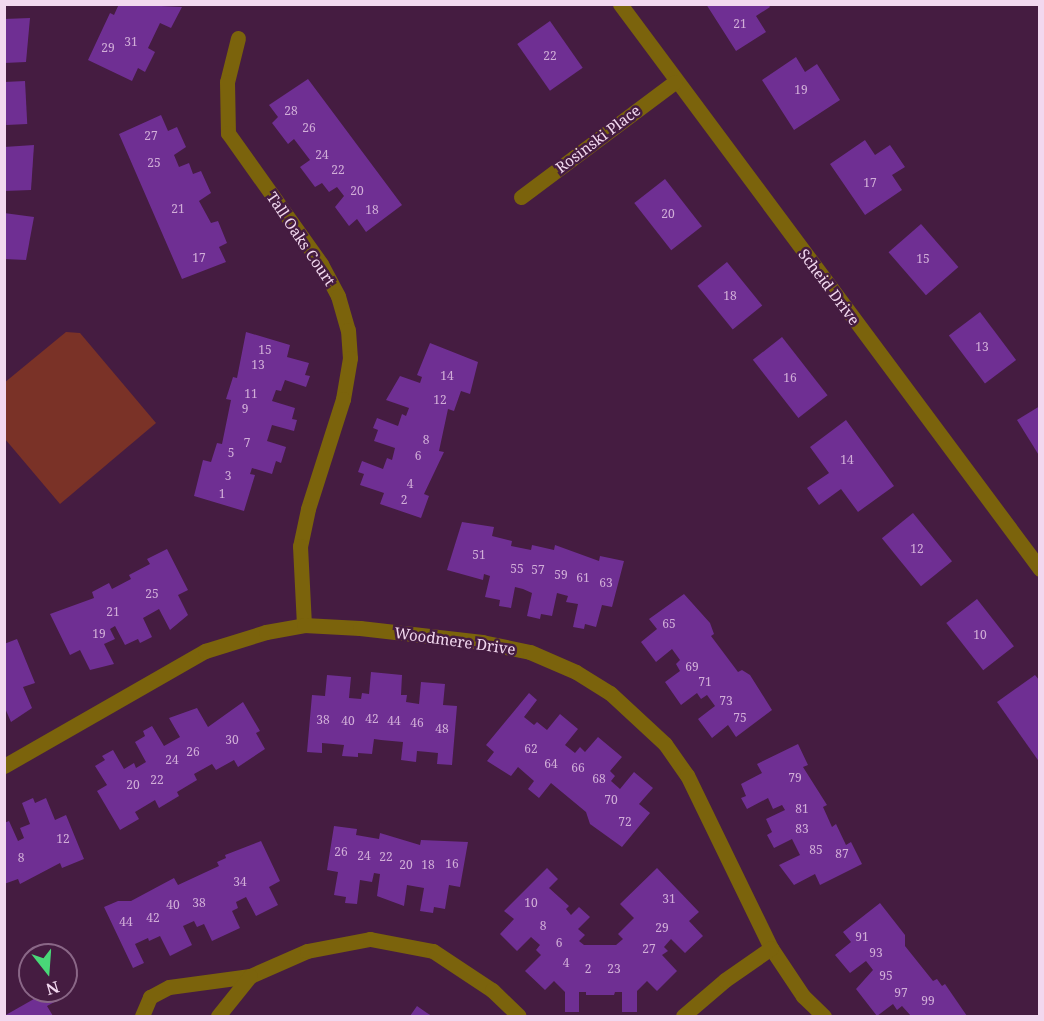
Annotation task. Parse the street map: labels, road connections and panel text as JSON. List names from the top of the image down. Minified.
{"streets":{"street":["Rosinski Place","Tall Oaks Court","Scheid Drive","Woodmere Drive"]},"crossings":[["Rosinski Place","Scheid Drive"],["Tall Oaks Court","Woodmere Drive"]],"house_numbers":["21","31","29","22","19","28","26","27","24","25","22","17","20","21","18","20","17","15","18","13","15","13","14","16","11","12","9","8","7","5","6","14","3","4","1","2","12","51","55","57","59","61","63","25","21","65","19","10","69","71","73","75","42","38","40","44","46","48","30","62","26","24","64","66","79","68","22","20","70","81","72","83","12","85","26","87","24","22","8","16","20","18","34","31","38","10","40","42","44","8","29","91","6","27","93","4","2","23","95","97","99"],"north":"bottom"}
